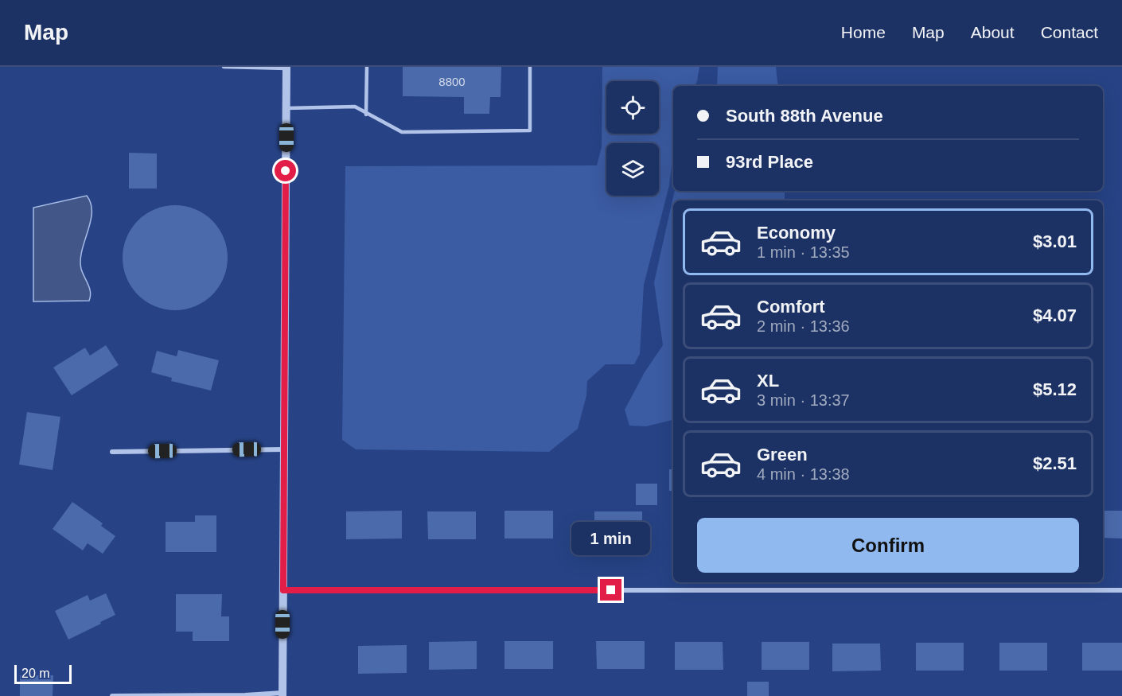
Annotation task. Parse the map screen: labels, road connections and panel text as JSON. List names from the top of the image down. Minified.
{"house_numbers":["8800"],"scale_bar":"20 m","page":{"header":"Map","nav":["Home","Map","About","Contact"],"banner":["South 88th Avenue","93rd Place"],"list":[{"name":"Economy","note":"1 min · 13:35","value":"$3.01"},{"name":"Comfort","note":"2 min · 13:36","value":"$4.07"},{"name":"XL","note":"3 min · 13:37","value":"$5.12"},{"name":"Green","note":"4 min · 13:38","value":"$2.51"}],"buttons":"Confirm","bubble":"1 min","scale":"20 m"}}
